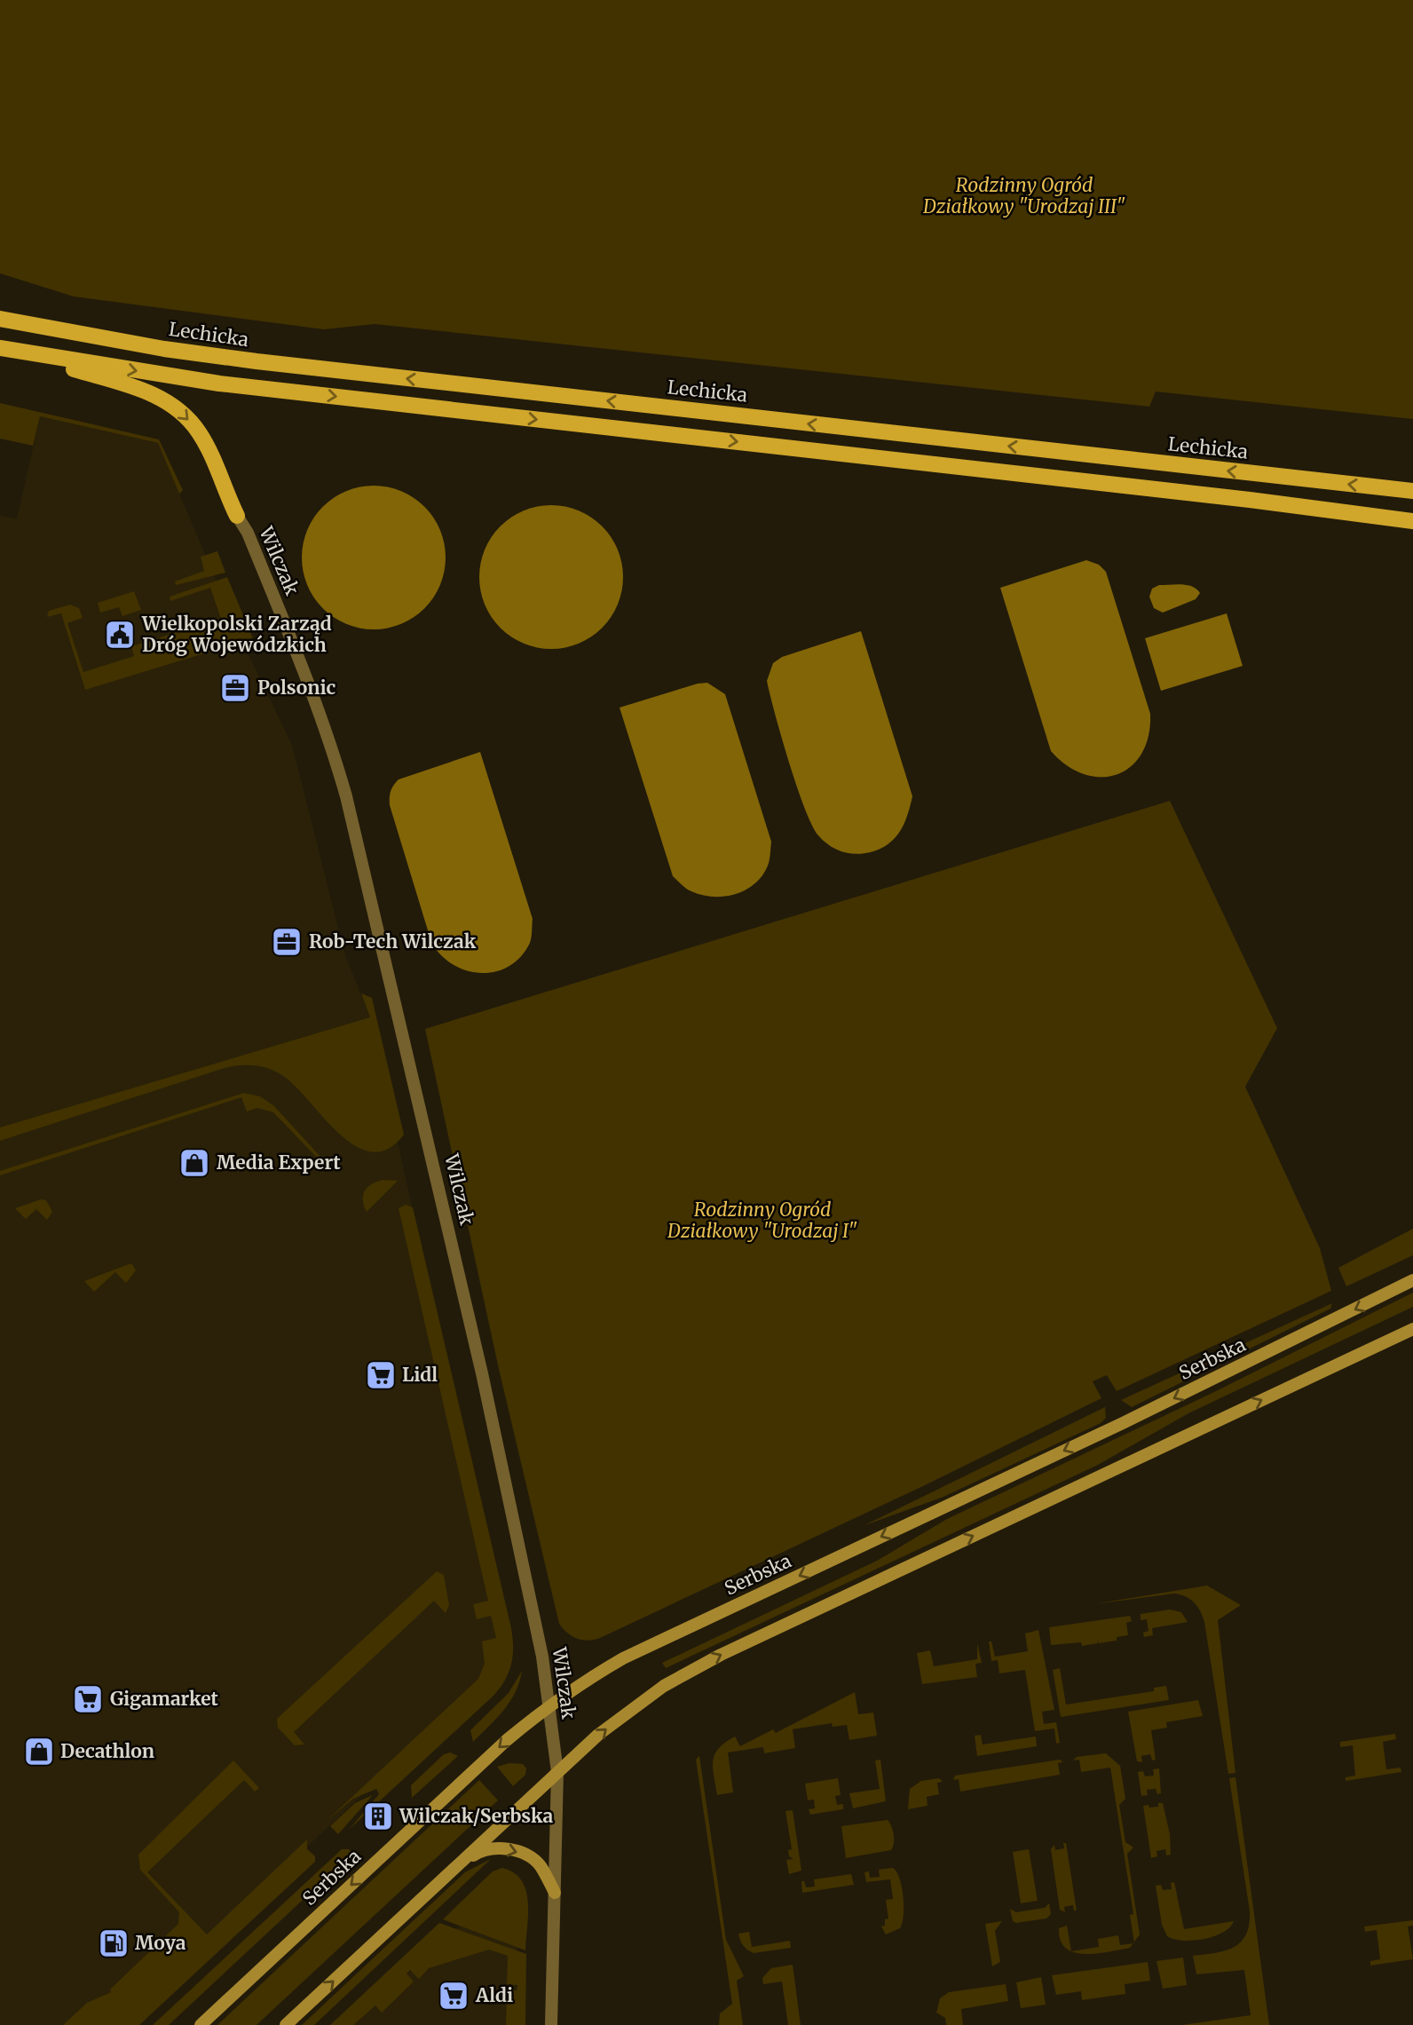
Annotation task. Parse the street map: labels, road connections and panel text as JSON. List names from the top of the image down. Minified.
{"streets":{"main road":["Lechicka"],"street":["Wilczak","Serbska"]},"crossings":[["Wilczak","Serbska"]],"parks":["Rodzinny Ogród Działkowy \"Urodzaj III\"","Rodzinny Ogród Działkowy \"Urodzaj I\""],"places":{"public building":["Wielkopolski Zarząd Dróg Wojewódzkich"],"office":["Polsonic","Rob-Tech Wilczak"],"shop":["Media Expert","Decathlon"],"supermarket":["Lidl","Gigamarket","Aldi"],"building":["Wilczak/Serbska"],"fuel station":["Moya"]}}
